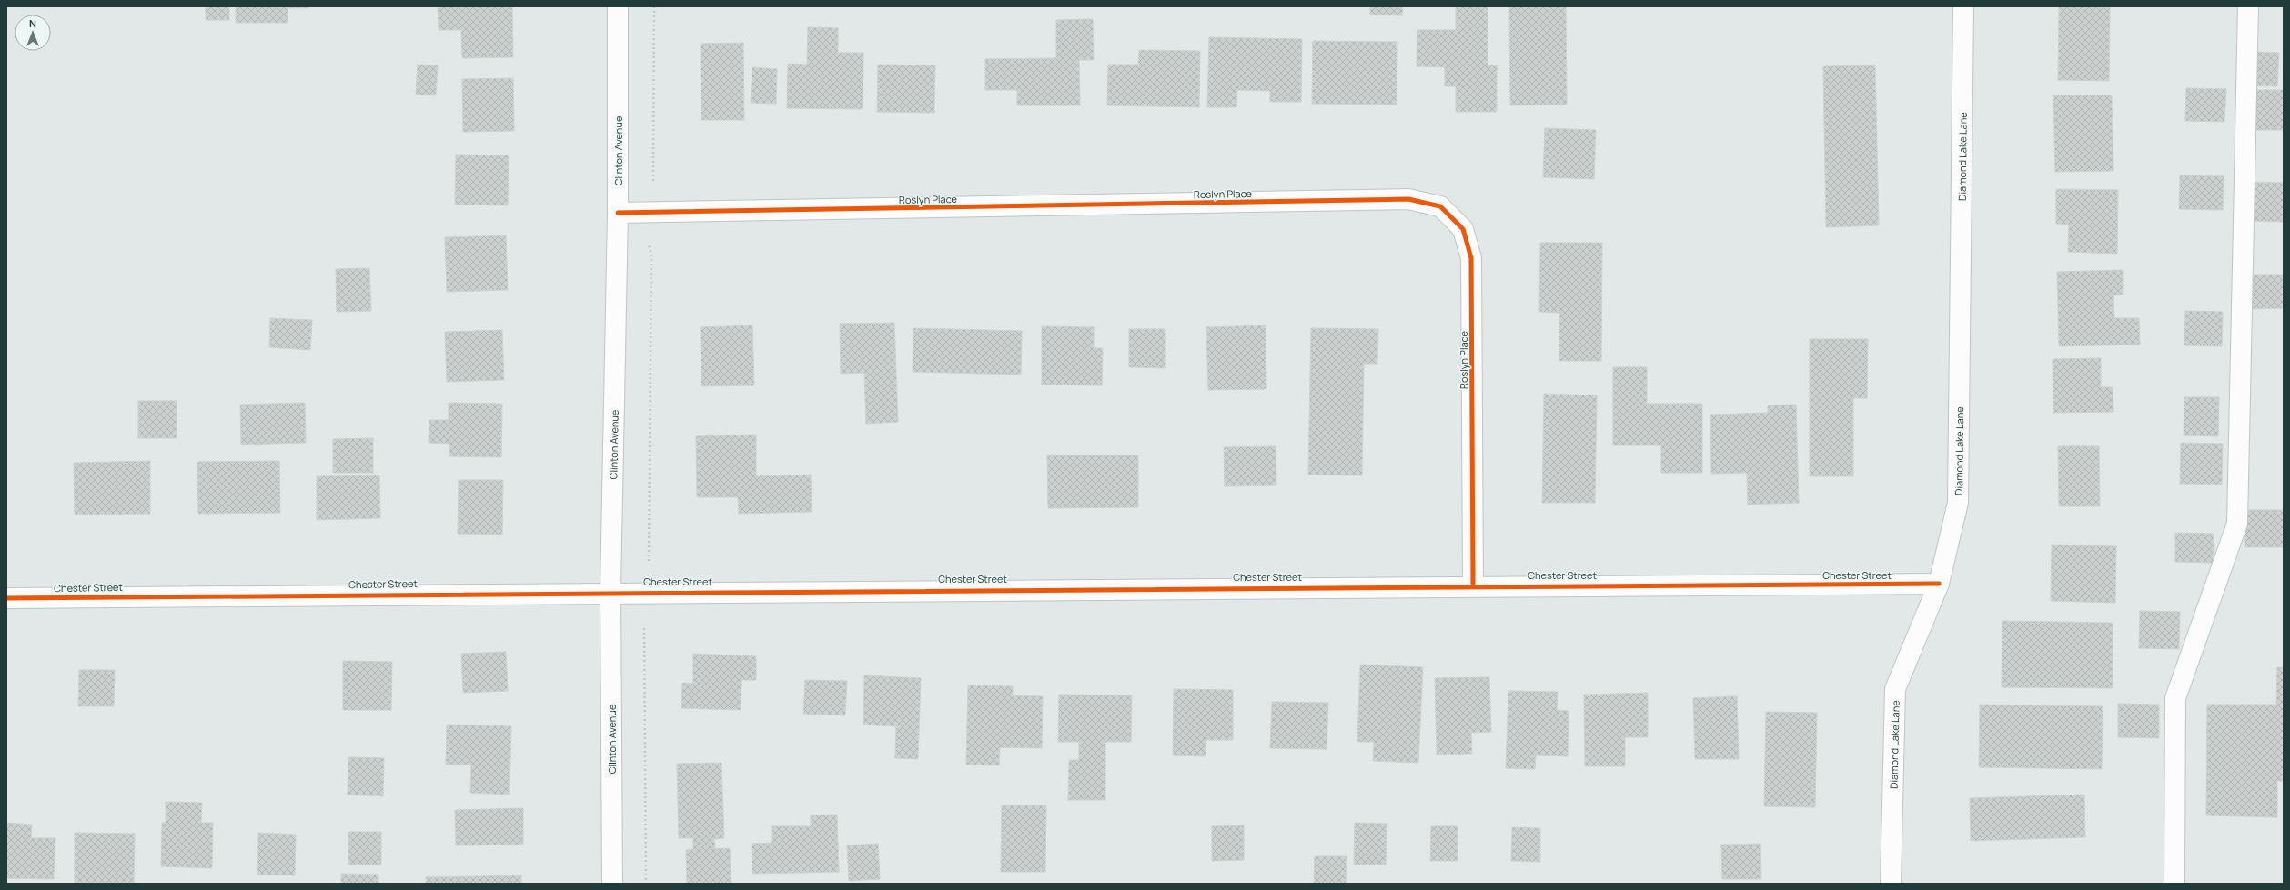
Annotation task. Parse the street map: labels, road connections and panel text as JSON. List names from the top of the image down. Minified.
{"streets":{"street":["Clinton Avenue","Diamond Lake Lane","Roslyn Place","Chester Street"]},"crossings":[["Clinton Avenue","Roslyn Place"],["Clinton Avenue","Chester Street"],["Diamond Lake Lane","Chester Street"],["Roslyn Place","Chester Street"]],"north":"top"}
